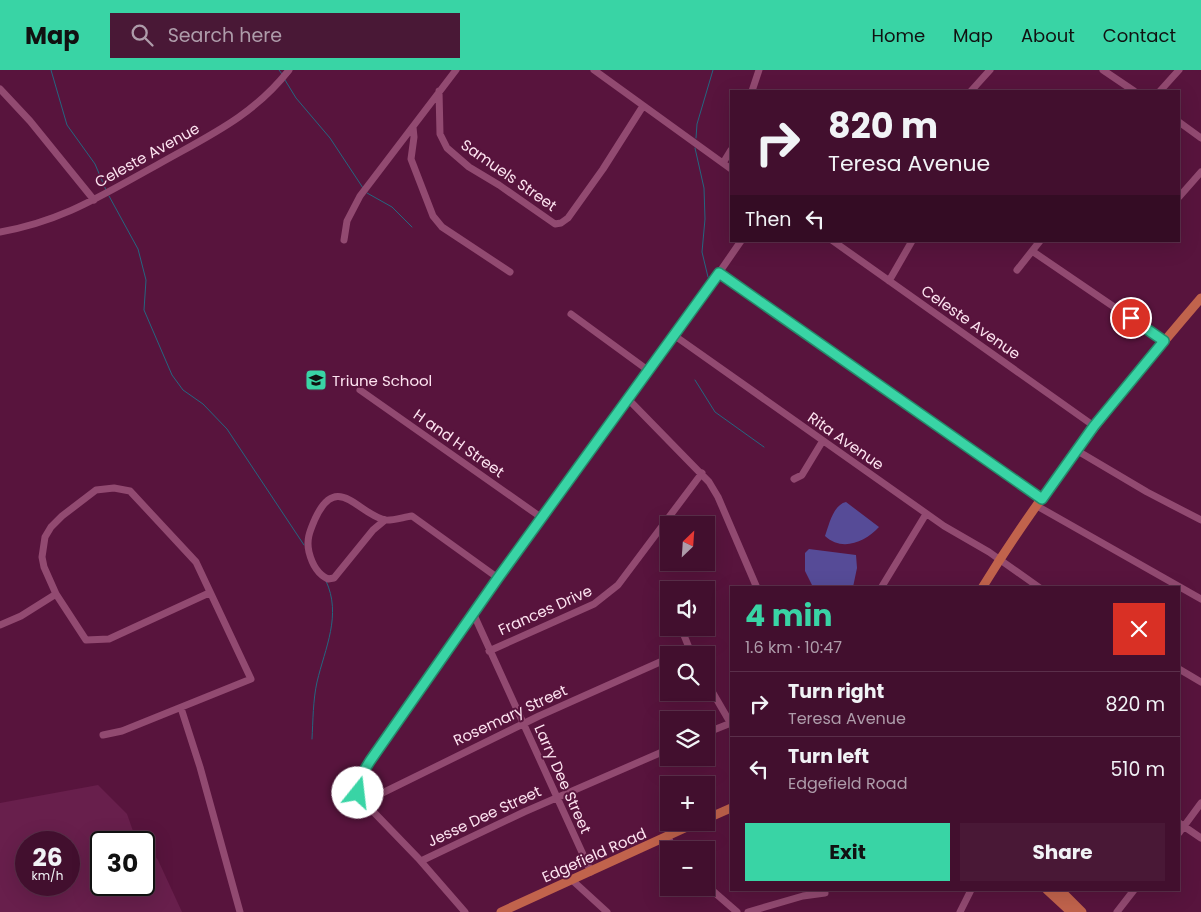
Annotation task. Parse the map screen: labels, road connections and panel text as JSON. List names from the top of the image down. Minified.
{"streets":{"main road":["Edgefield Road"],"street":["Celeste Avenue","Samuels Street","Rita Avenue","H and H Street","Frances Drive","Rosemary Street","Larry Dee Street","Jesse Dee Street"]},"crossings":[["Frances Drive","Larry Dee Street"],["Rosemary Street","Larry Dee Street"],["Larry Dee Street","Jesse Dee Street"],["Larry Dee Street","Edgefield Road"]],"places":{"school or university":["Triune School"]},"north":"top right","page":{"header":"Map","search":"Search here","nav":["Home","Map","About","Contact"],"turn":["820 m","Teresa Avenue"],"then":"Then","map_buttons":["+","−"],"heading":["4 min","1.6 km · 10:47"],"list":[{"name":"Turn right","note":"Teresa Avenue","value":"820 m"},{"name":"Turn left","note":"Edgefield Road","value":"510 m"}],"buttons":["Exit","Share"],"speed":"26 km/h","limit":"30"}}
